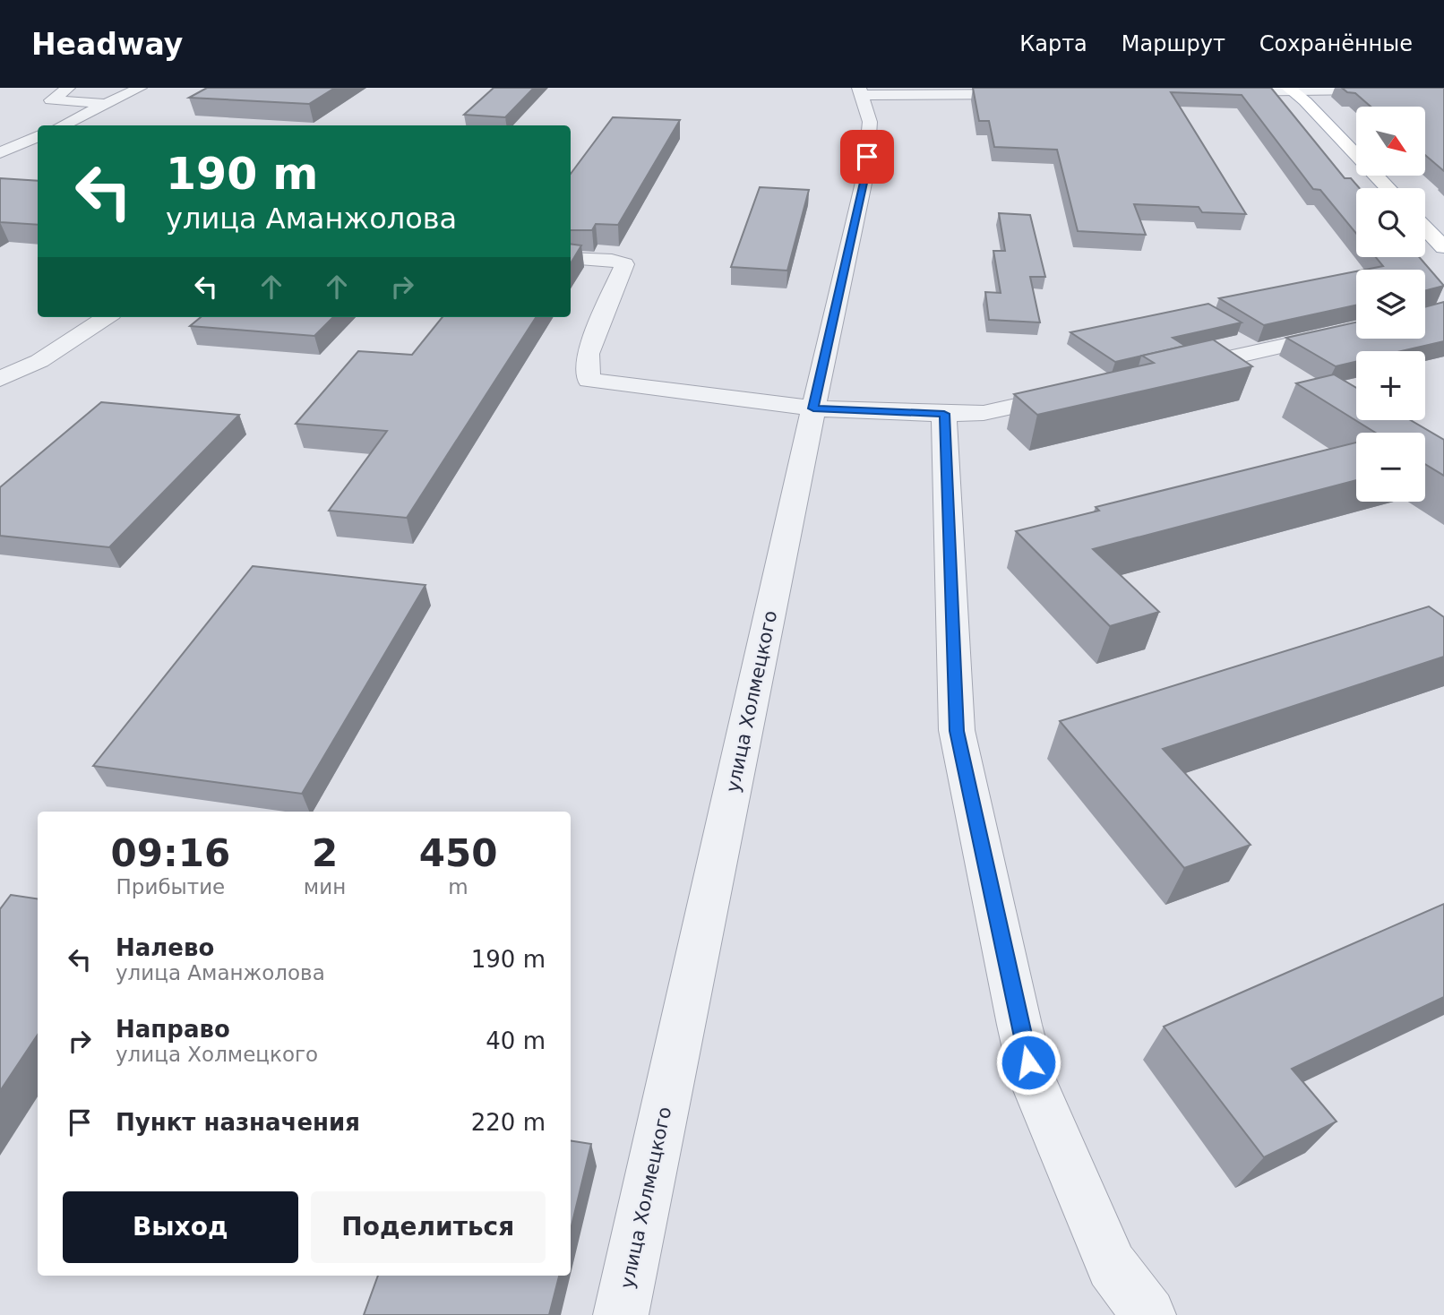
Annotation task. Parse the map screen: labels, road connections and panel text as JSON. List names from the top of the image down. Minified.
{"streets":{"street":["улица Холмецкого"]},"north":"bottom right","page":{"header":"Headway","nav":["Карта","Маршрут","Сохранённые"],"map_buttons":["+","−"],"turn":["190 m","улица Аманжолова"],"eta":["09:16","Прибытие","2","мин","450","m"],"list":[{"name":"Налево","note":"улица Аманжолова","value":"190 m"},{"name":"Направо","note":"улица Холмецкого","value":"40 m"},{"name":"Пункт назначения","value":"220 m"}],"buttons":["Выход","Поделиться"]}}
